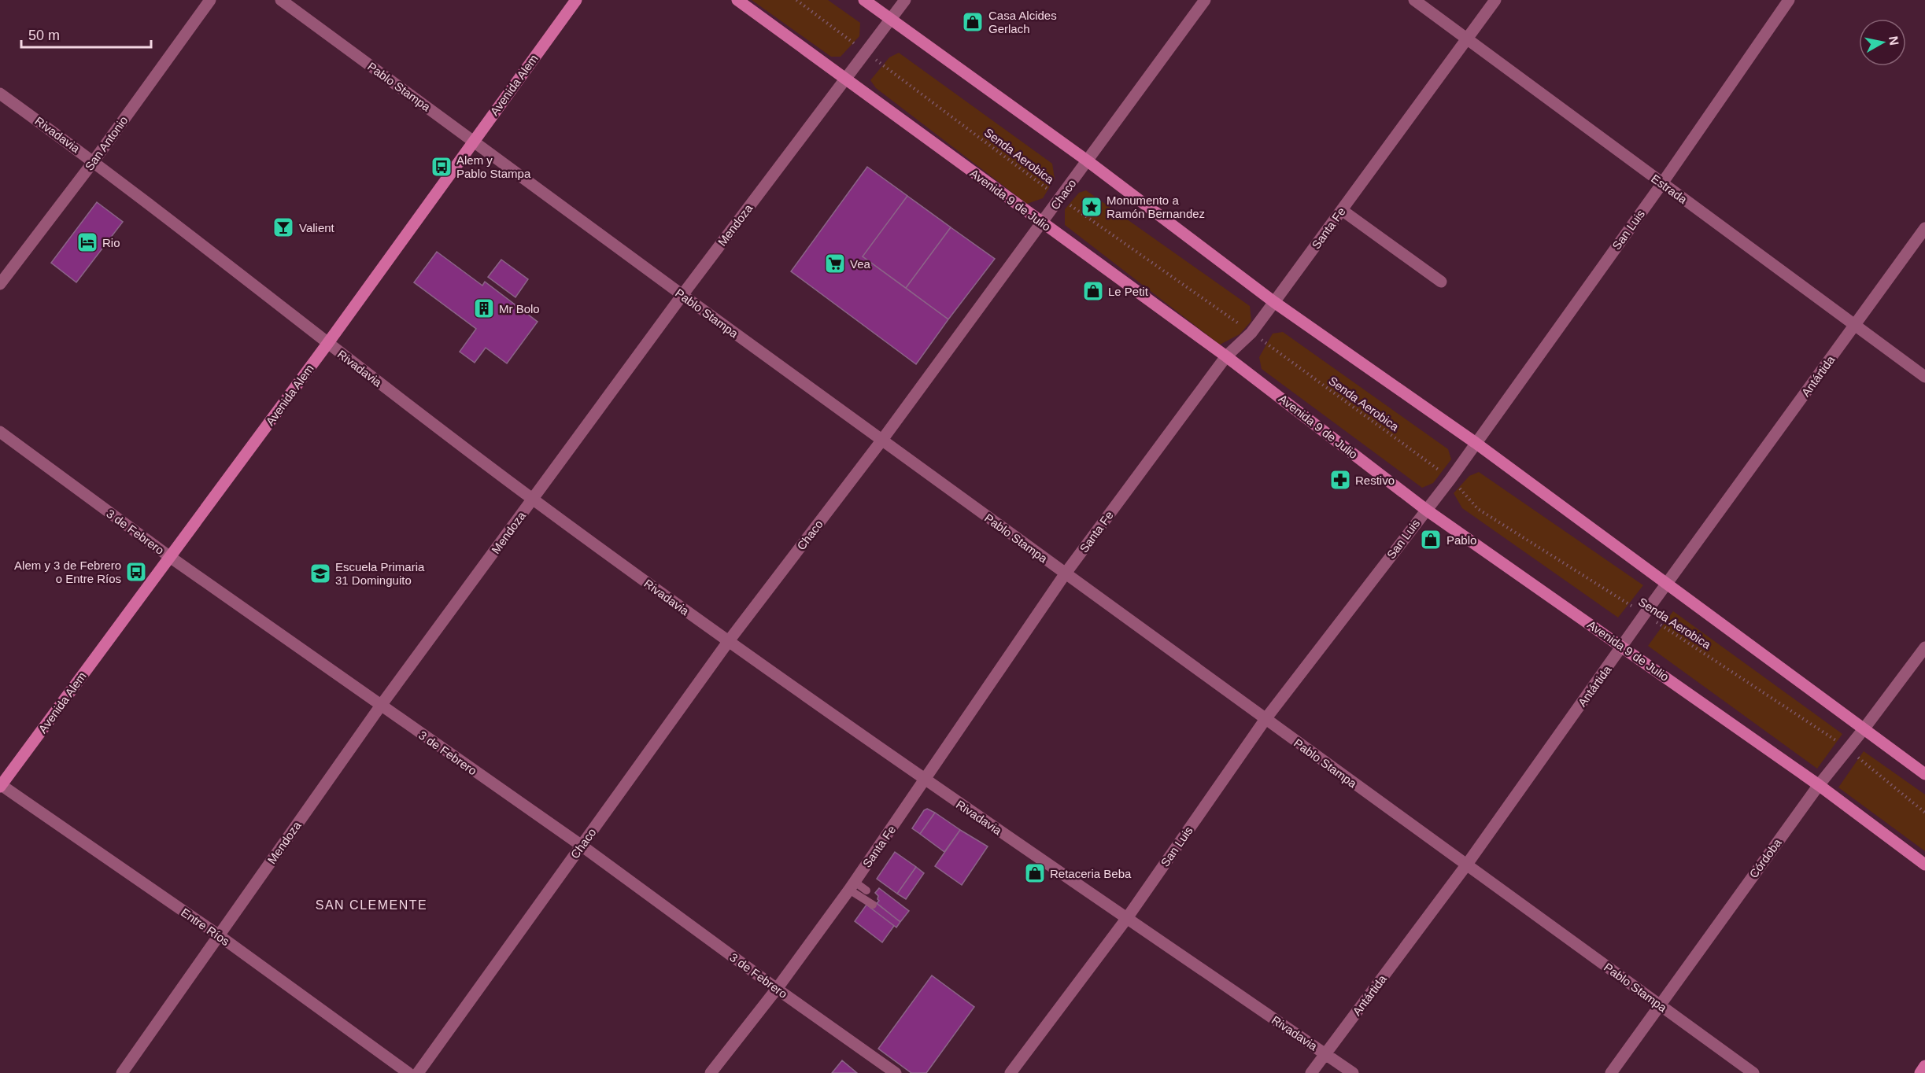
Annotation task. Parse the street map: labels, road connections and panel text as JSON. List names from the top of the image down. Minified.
{"streets":{"main road":["Avenida Alem","Avenida 9 de Julio"],"street":["Pablo Stampa","Rivadavia","San Antonio","Estrada","Chaco","Mendoza","Santa Fe","San Luis","Antártida","3 de Febrero","Córdoba","Entre Ríos"],"path":["Senda Aerobica"]},"crossings":[["Avenida Alem","Pablo Stampa"],["Avenida Alem","Rivadavia"],["Avenida Alem","3 de Febrero"],["Avenida Alem","Entre Ríos"],["Pablo Stampa","Chaco"],["Pablo Stampa","Mendoza"],["Pablo Stampa","Santa Fe"],["Pablo Stampa","San Luis"],["Pablo Stampa","Antártida"],["Pablo Stampa","Córdoba"],["Rivadavia","San Antonio"],["Rivadavia","Chaco"],["Rivadavia","Mendoza"],["Rivadavia","Santa Fe"],["Rivadavia","San Luis"],["Rivadavia","Antártida"],["Senda Aerobica","Chaco"],["Senda Aerobica","Mendoza"],["Senda Aerobica","Santa Fe"],["Senda Aerobica","San Luis"],["Senda Aerobica","Antártida"],["Senda Aerobica","Córdoba"],["Estrada","Santa Fe"],["Estrada","San Luis"],["Estrada","Antártida"],["Chaco","Avenida 9 de Julio"],["Chaco","3 de Febrero"],["Avenida 9 de Julio","Mendoza"],["Avenida 9 de Julio","Santa Fe"],["Avenida 9 de Julio","San Luis"],["Avenida 9 de Julio","Antártida"],["Avenida 9 de Julio","Córdoba"],["Mendoza","3 de Febrero"],["Mendoza","Entre Ríos"],["Santa Fe","3 de Febrero"]],"districts":["SAN CLEMENTE"],"places":{"shop":["Casa Alcides Gerlach","Le Petit","Pablo","Retaceria Beba"],"bus stop":["Alem y Pablo Stampa","Alem y 3 de Febrero o Entre Ríos"],"place":["Monumento a Ramón Bernandez"],"bar":["Valient"],"hotel":["Rio"],"supermarket":["Vea"],"building":["Mr Bolo"],"pharmacy":["Restivo"],"school or university":["Escuela Primaria 31 Dominguito"]},"scale_bar":"50 m","north":"right"}
